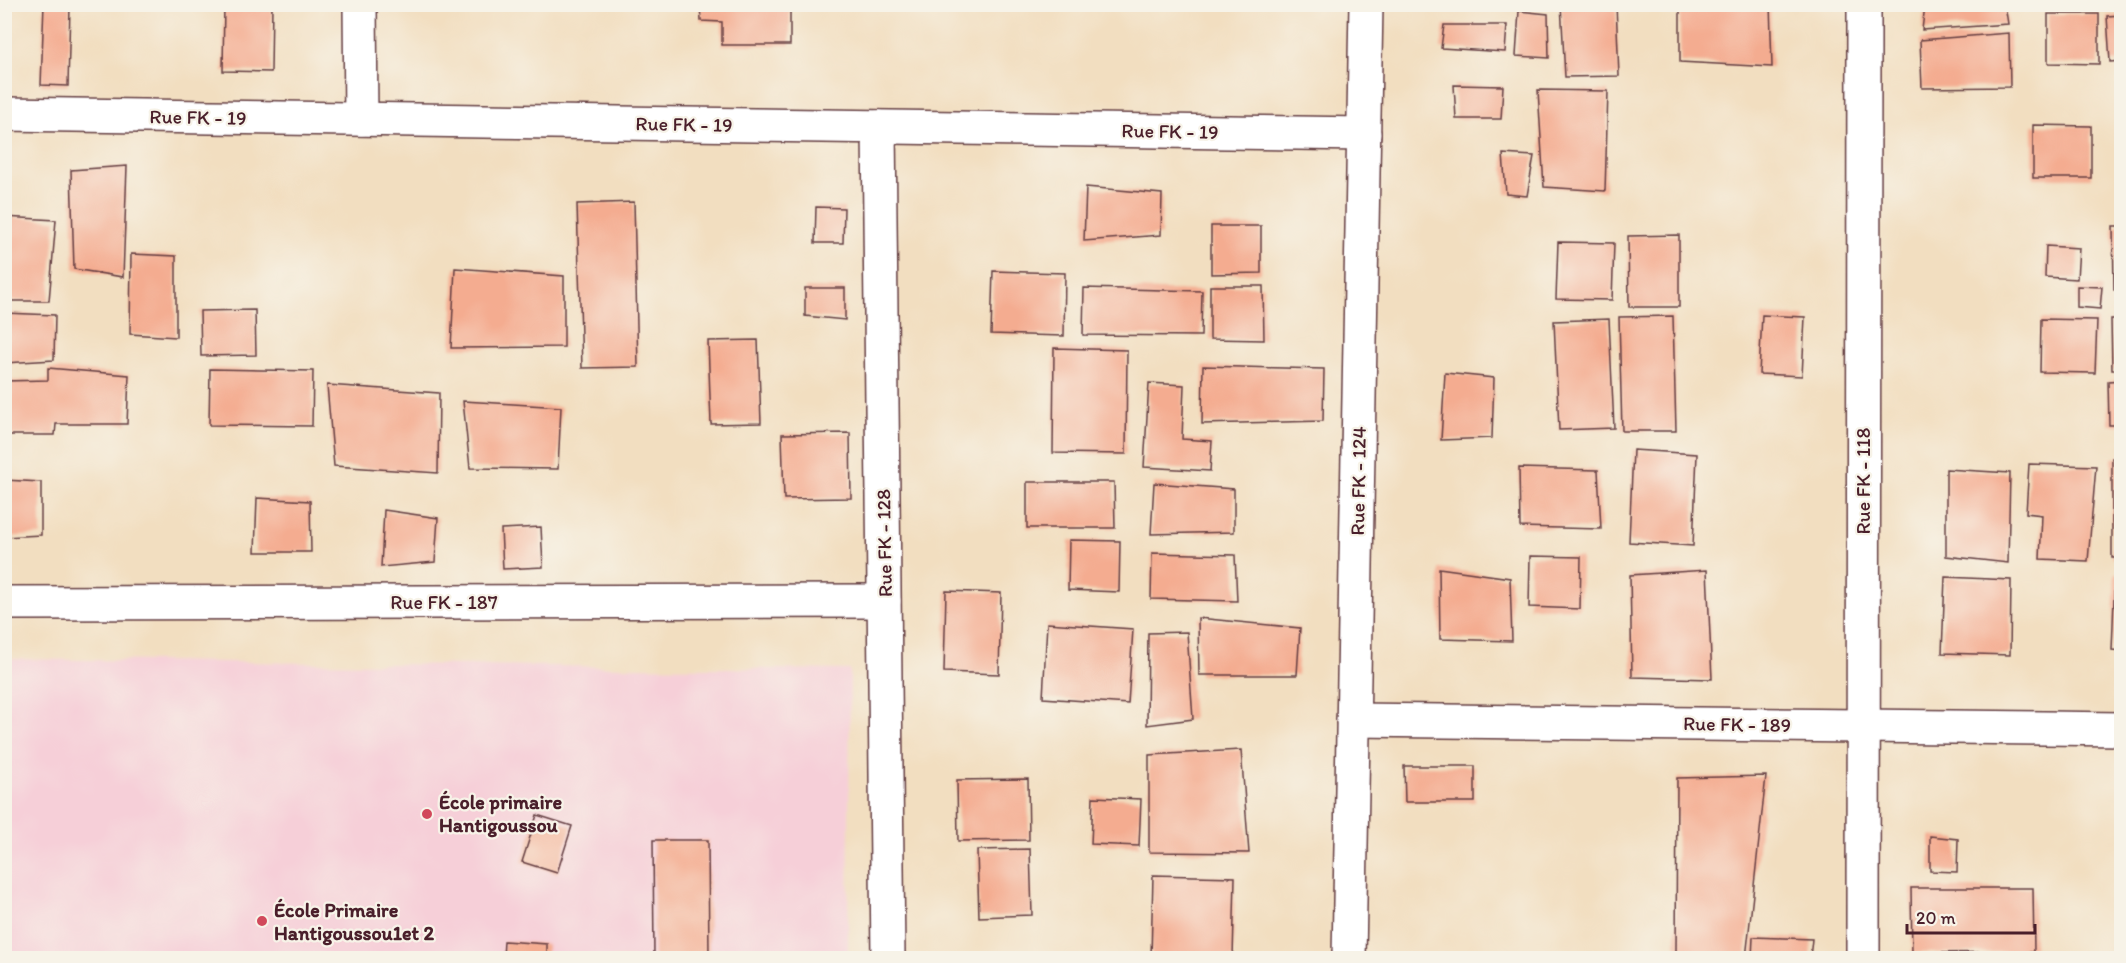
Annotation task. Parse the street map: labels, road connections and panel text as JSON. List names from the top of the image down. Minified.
{"streets":{"street":["Rue FK - 19","Rue FK - 124","Rue FK - 118","Rue FK - 128","Rue FK - 187","Rue FK - 189"]},"crossings":[["Rue FK - 19","Rue FK - 124"],["Rue FK - 19","Rue FK - 128"],["Rue FK - 124","Rue FK - 189"],["Rue FK - 118","Rue FK - 189"],["Rue FK - 128","Rue FK - 187"]],"places":["École primaire Hantigoussou","École Primaire Hantigoussou1et 2"],"scale_bar":"20 m"}
